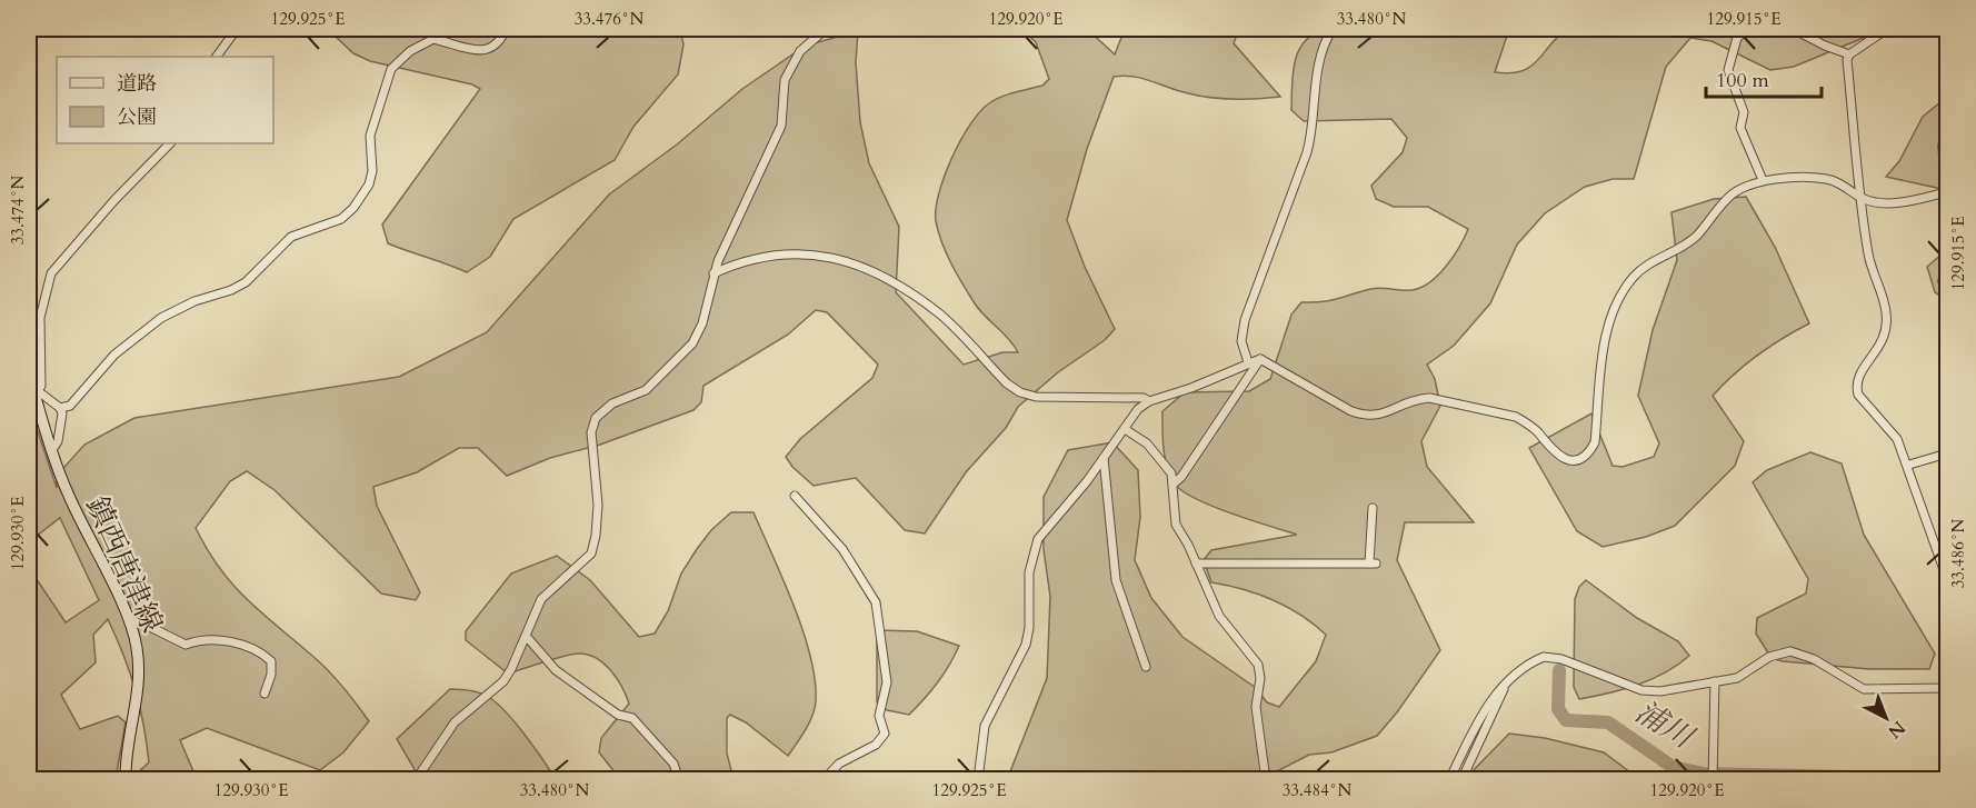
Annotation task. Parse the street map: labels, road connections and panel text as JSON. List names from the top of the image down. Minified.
{"streets":{"main road":["鎮西唐津線"]},"water":["浦川"],"legend":["道路","公園"],"scale_bar":"100 m","north":"bottom right","coordinates":["129.925°E","33.476°N","129.920°E","33.480°N","129.915°E","33.474°N","129.930°E","33.486°N","33.484°N"]}
